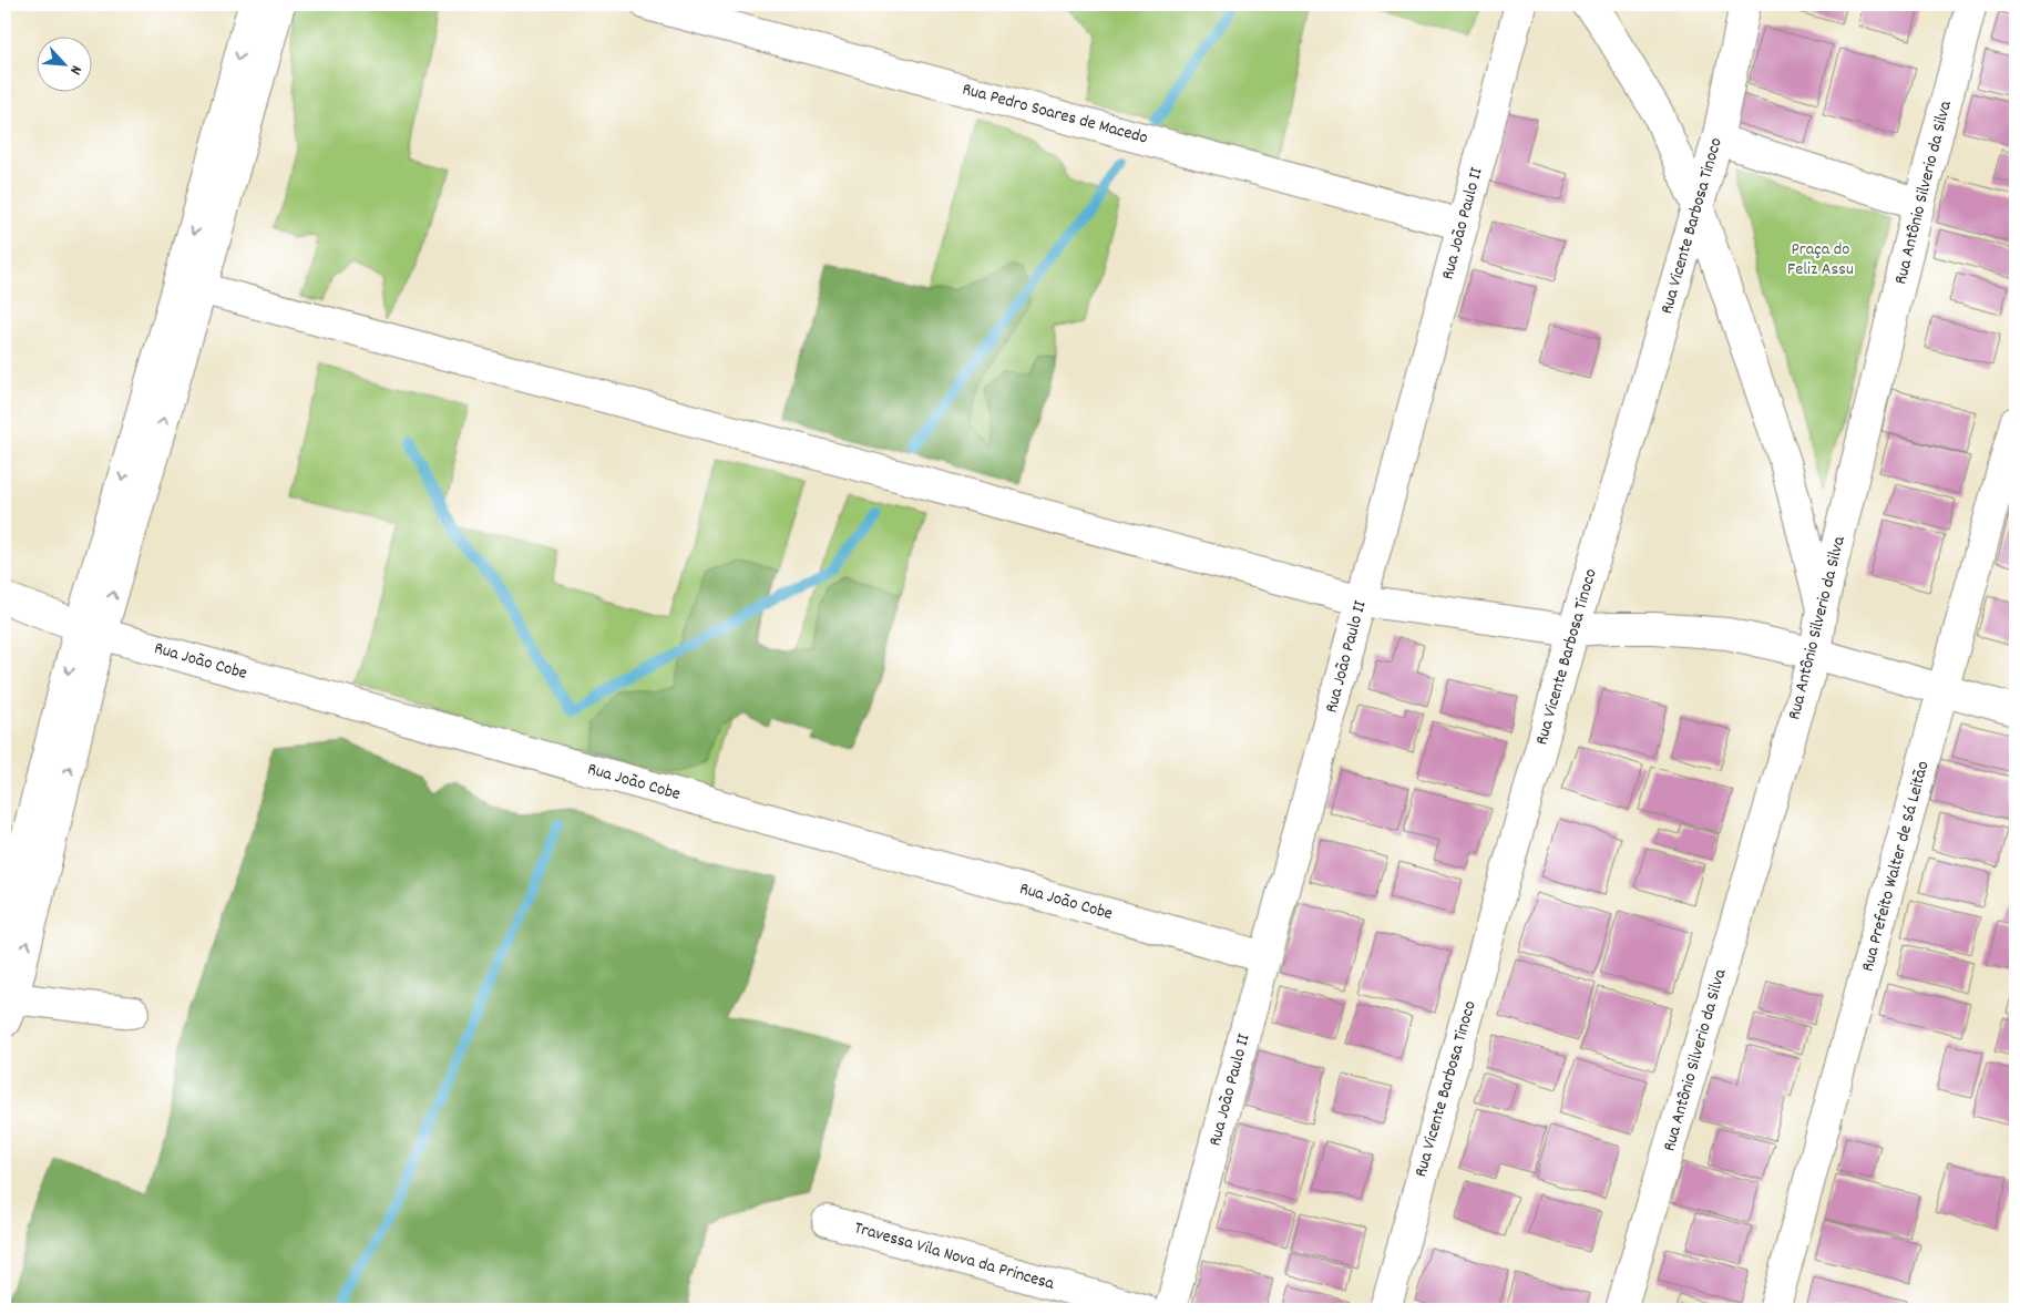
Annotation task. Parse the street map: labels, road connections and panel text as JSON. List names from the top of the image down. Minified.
{"streets":{"street":["Rua Pedro Soares de Macedo","Rua Antônio Silverio da Silva","Rua João Paulo II","Rua Vicente Barbosa Tinoco","Rua João Cobe","Rua Prefeito Walter de Sá Leitão","Travessa Vila Nova da Princesa"]},"crossings":[["Rua Pedro Soares de Macedo","Rua João Paulo II"],["Rua João Paulo II","Rua João Cobe"]],"parks":["Praça do Feliz Assu"],"north":"bottom right"}
